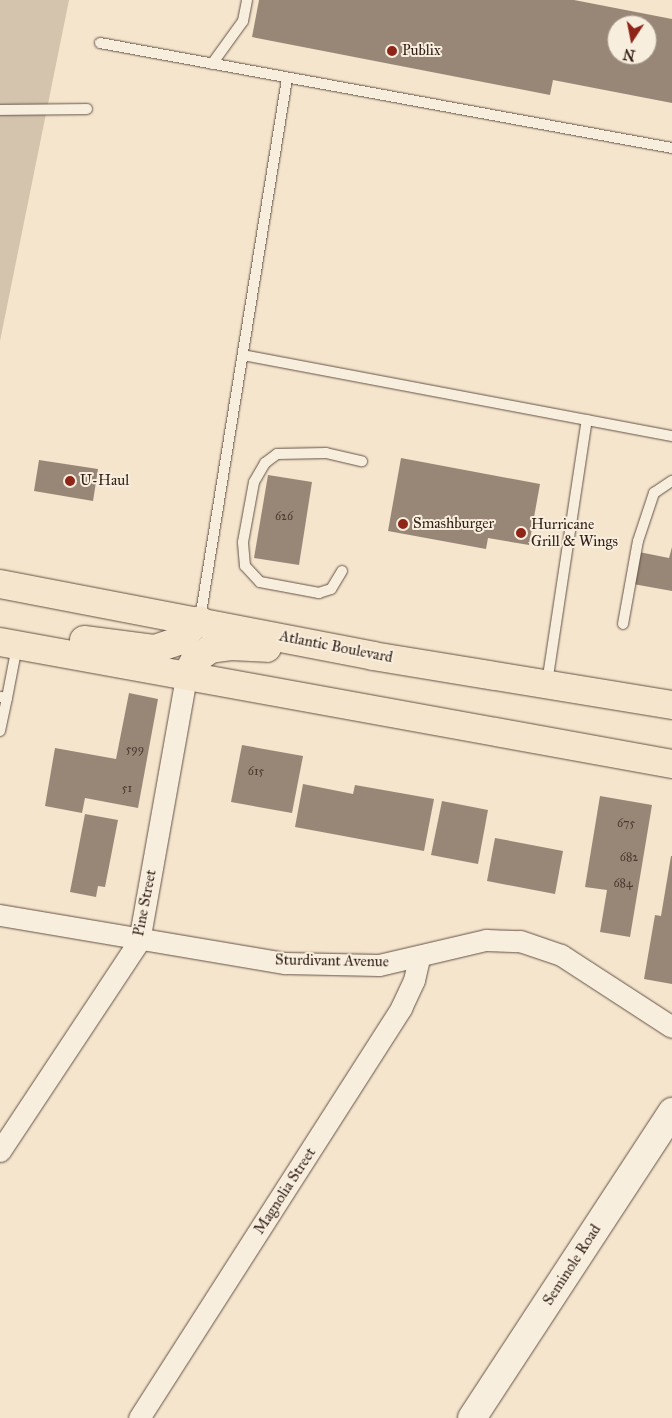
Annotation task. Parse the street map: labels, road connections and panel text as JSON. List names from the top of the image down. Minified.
{"streets":{"highway":["Atlantic Boulevard"],"street":["Pine Street","Sturdivant Avenue","Magnolia Street","Seminole Road"]},"crossings":[["Pine Street","Sturdivant Avenue"],["Sturdivant Avenue","Magnolia Street"]],"places":["Publix","U-Haul","Smashburger","Hurricane Grill & Wings"],"house_numbers":["626","599","615","51","675","682","684"],"north":"bottom"}
